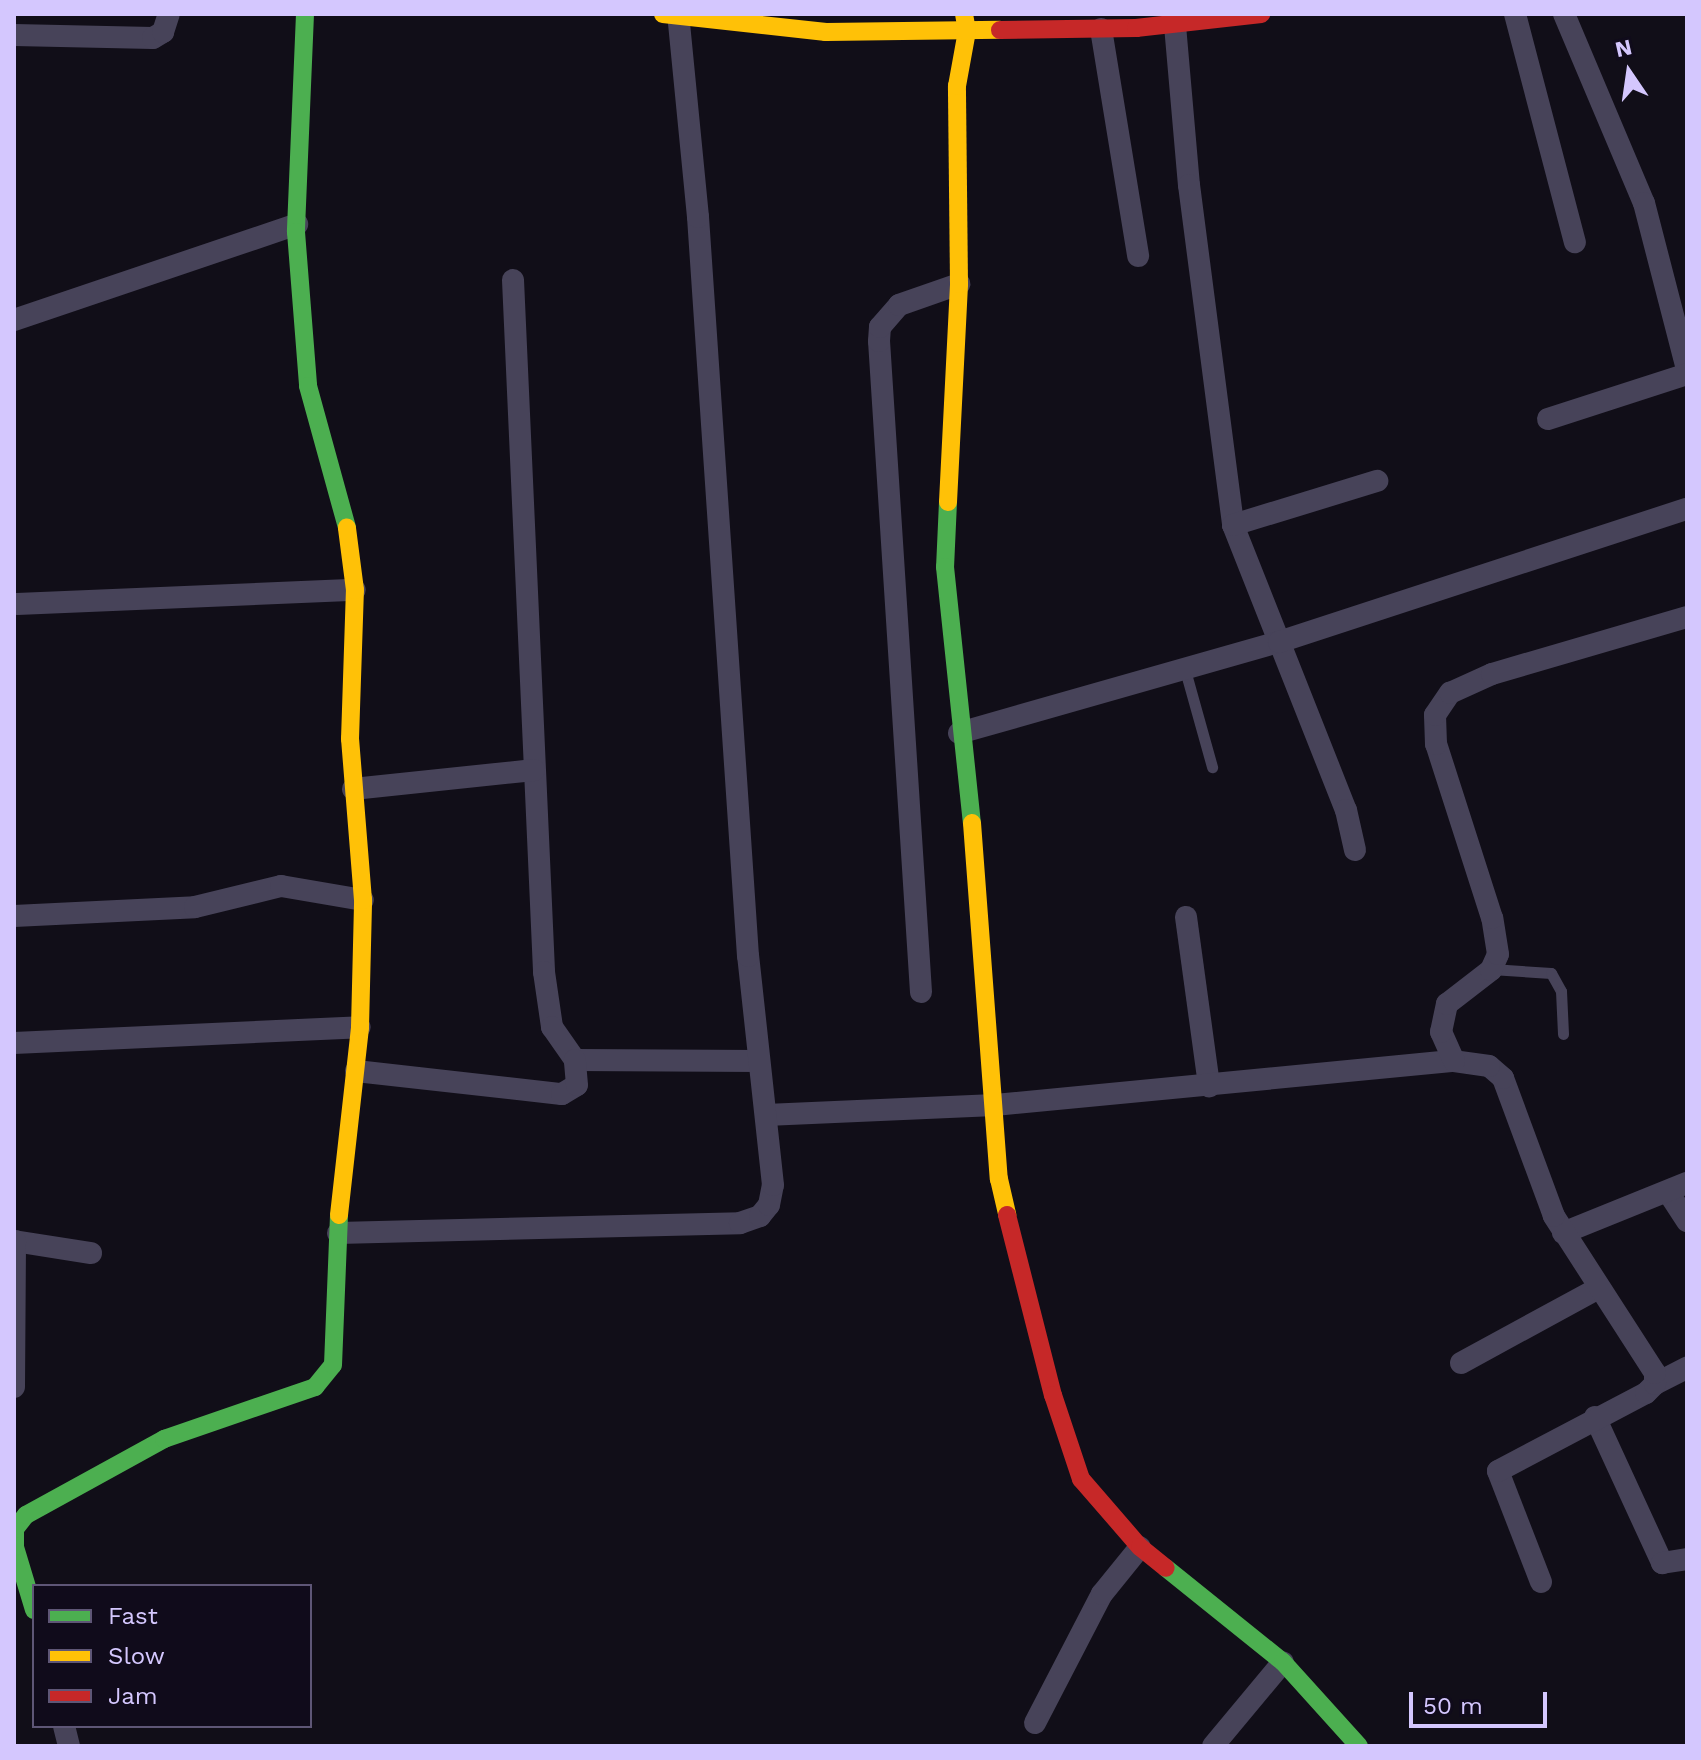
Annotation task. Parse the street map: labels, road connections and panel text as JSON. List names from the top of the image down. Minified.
{"legend":["Fast","Slow","Jam"],"scale_bar":"50 m","north":"top"}
